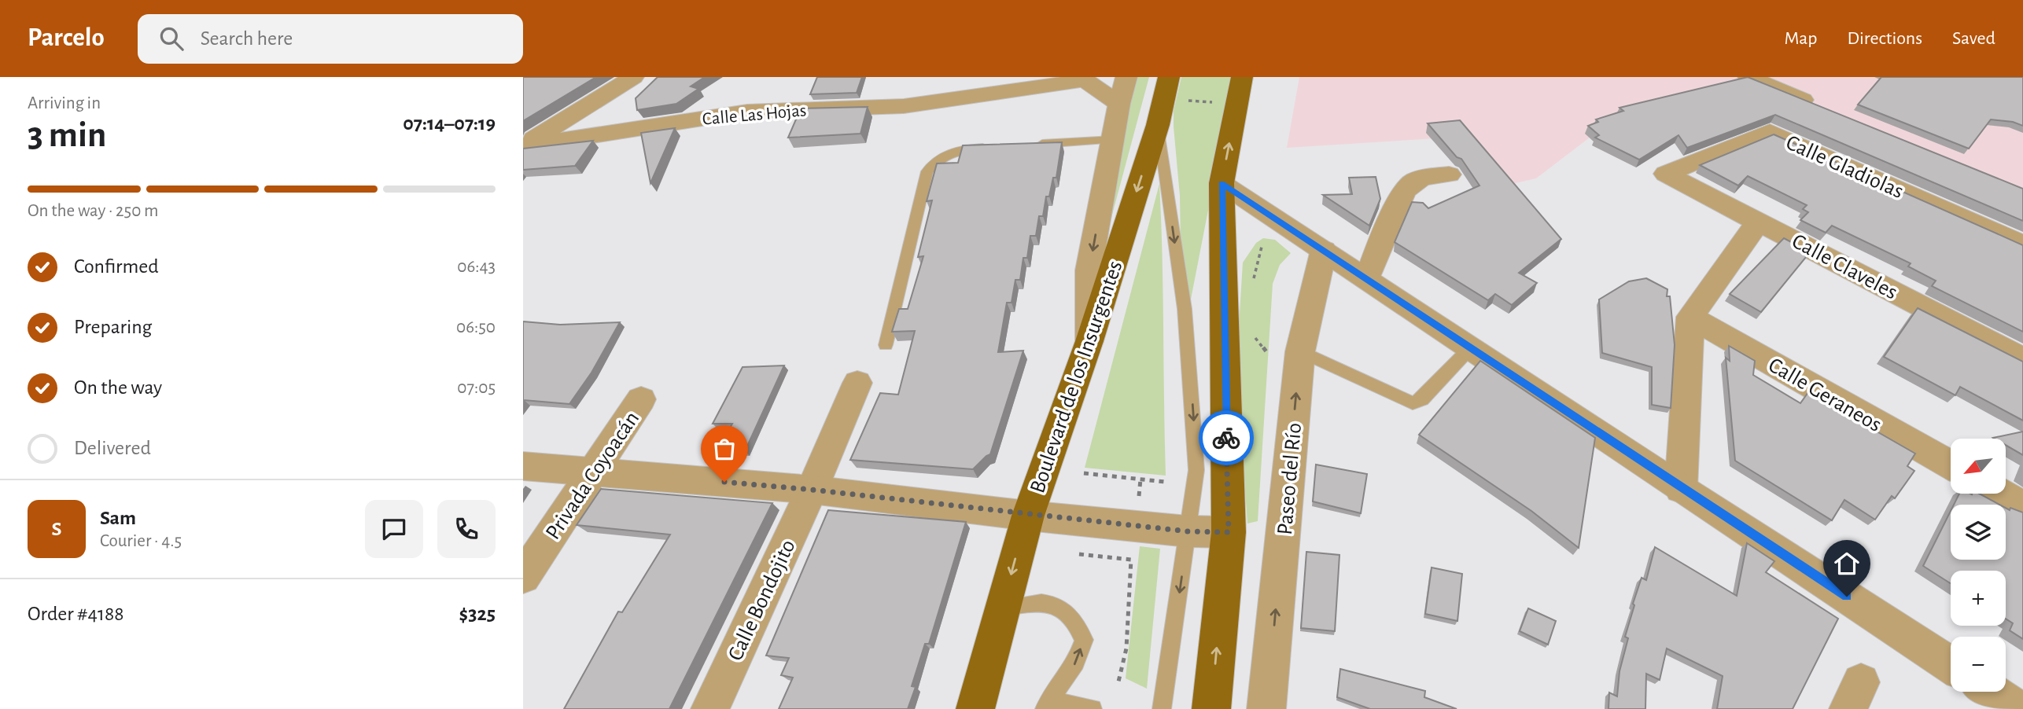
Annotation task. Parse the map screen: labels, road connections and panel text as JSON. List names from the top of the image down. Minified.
{"streets":{"main road":["Boulevard de los Insurgentes"],"street":["Calle Las Hojas","Calle Gladiolas","Calle Claveles","Calle Geraneos","Privada Coyoacán","Paseo del Río","Calle Bondojito"]},"crossings":[["Calle Gladiolas","Calle Claveles"]],"one_way":["Paseo del Río"],"north":"bottom left","page":{"header":"Parcelo","search":"Search here","nav":["Map","Directions","Saved"],"heading":["3 min","Arriving in","07:14–07:19"],"panel":["Sam","Courier · 4.5","Order #4188","$325"],"bar":"On the way · 250 m","list":[["Confirmed","06:43"],["Preparing","06:50"],["On the way","07:05"],"Delivered"],"map_buttons":["+","−"],"round":"S"}}
